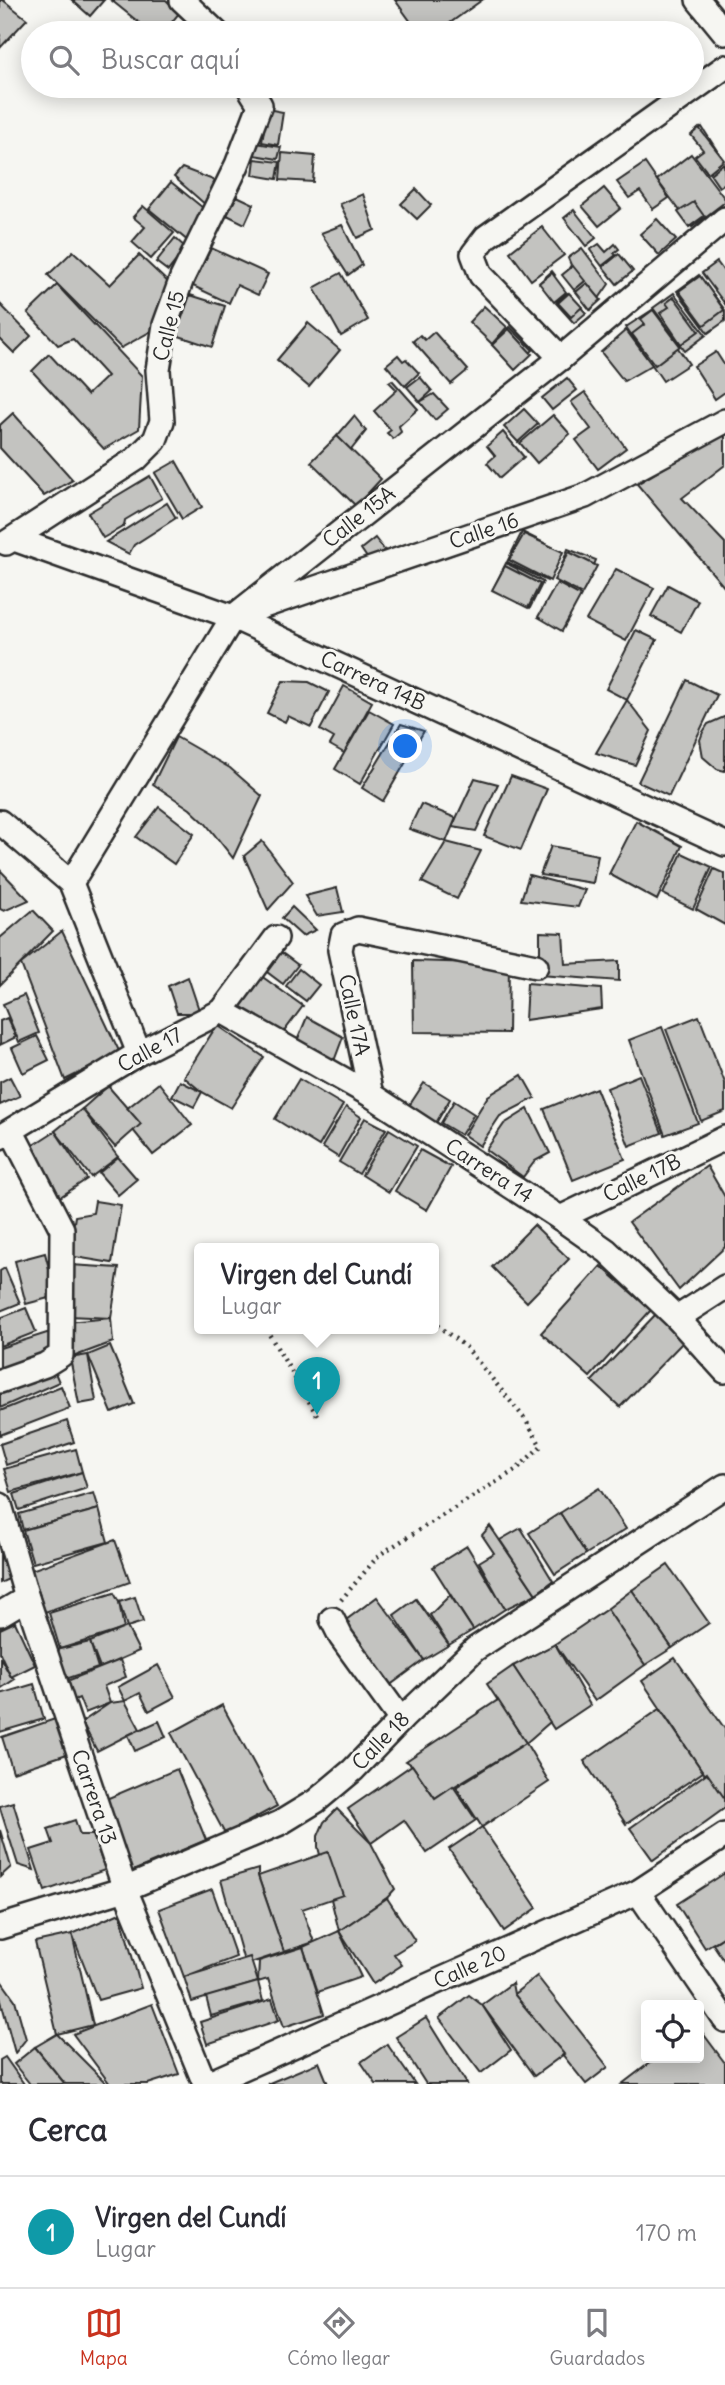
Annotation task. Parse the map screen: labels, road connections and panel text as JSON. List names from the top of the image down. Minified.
{"streets":{"street":["Calle 15","Calle 15A","Calle 16","Carrera 14B","Calle 17A","Calle 17","Carrera 14","Calle 17B","Calle 18","Carrera 13","Calle 20"]},"crossings":[["Calle 15","Carrera 14B"],["Calle 15A","Calle 16"],["Calle 15A","Carrera 14B"],["Calle 16","Carrera 14B"],["Calle 17A","Carrera 14"],["Calle 17","Carrera 14"],["Carrera 14","Calle 17B"],["Calle 18","Carrera 13"],["Carrera 13","Calle 20"]],"page":{"search":"Buscar aquí","popup":["Virgen del Cundí","Lugar"],"pins":"1","heading":"Cerca","list":[{"mark":"1","name":"Virgen del Cundí","note":"Lugar","value":"170 m"}],"nav":["Mapa","Cómo llegar","Guardados"]}}
